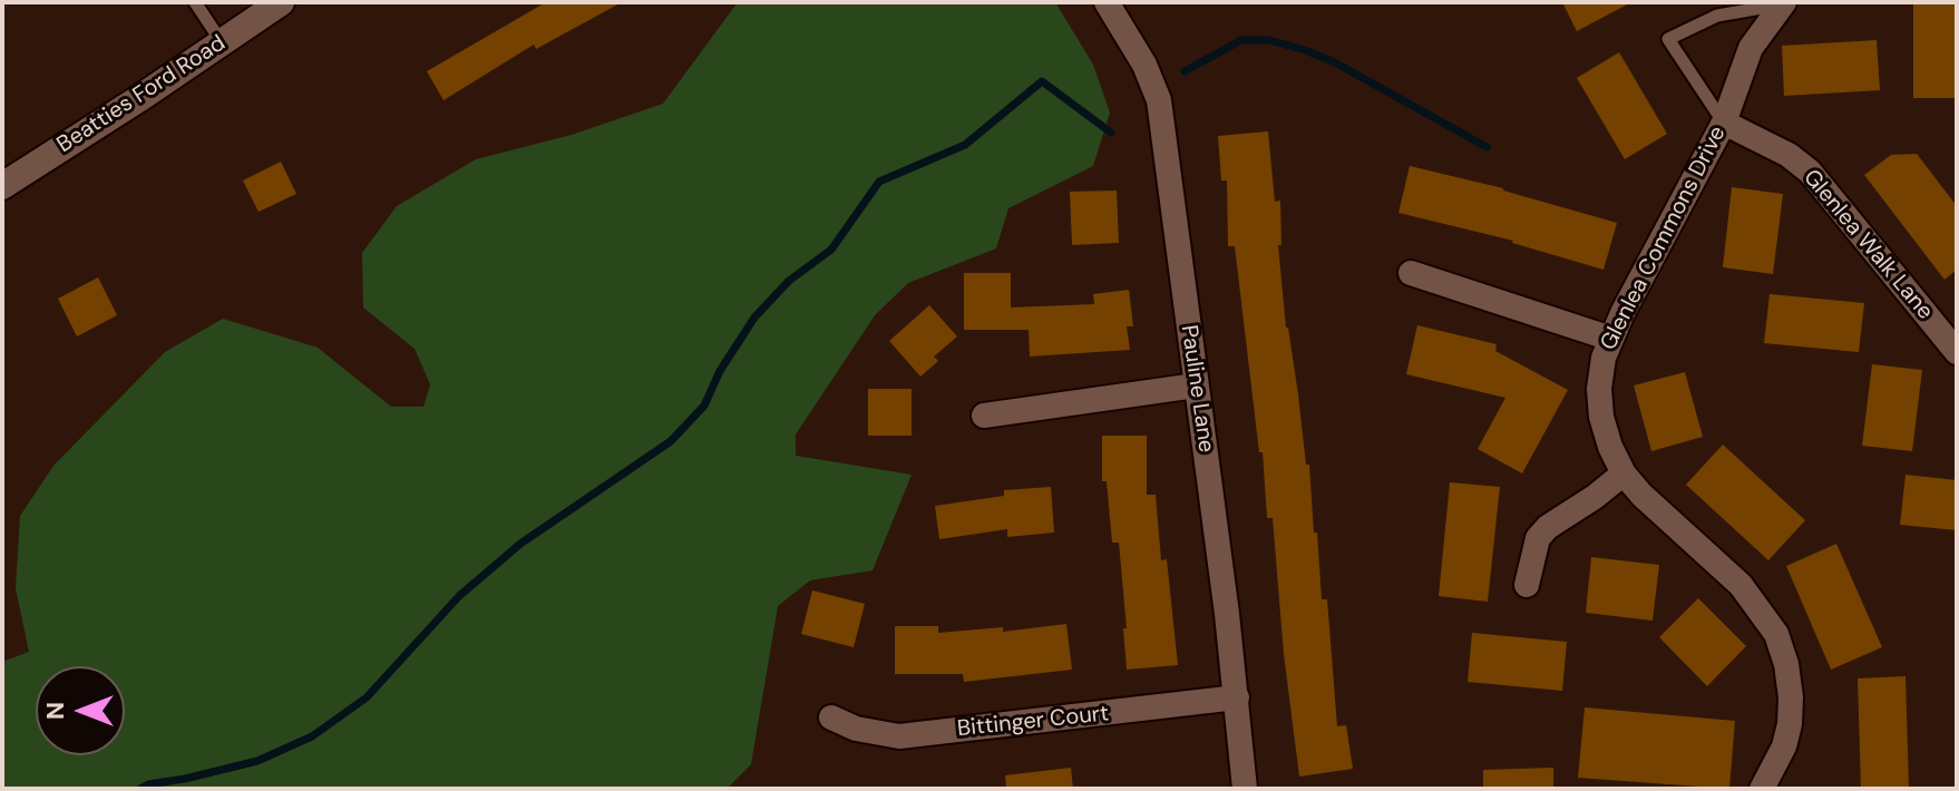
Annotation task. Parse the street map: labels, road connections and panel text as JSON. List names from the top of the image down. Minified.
{"streets":{"main road":["Beatties Ford Road"],"street":["Glenlea Commons Drive","Glenlea Walk Lane","Pauline Lane","Bittinger Court"]},"crossings":[["Glenlea Commons Drive","Glenlea Walk Lane"],["Pauline Lane","Bittinger Court"]],"north":"left"}
